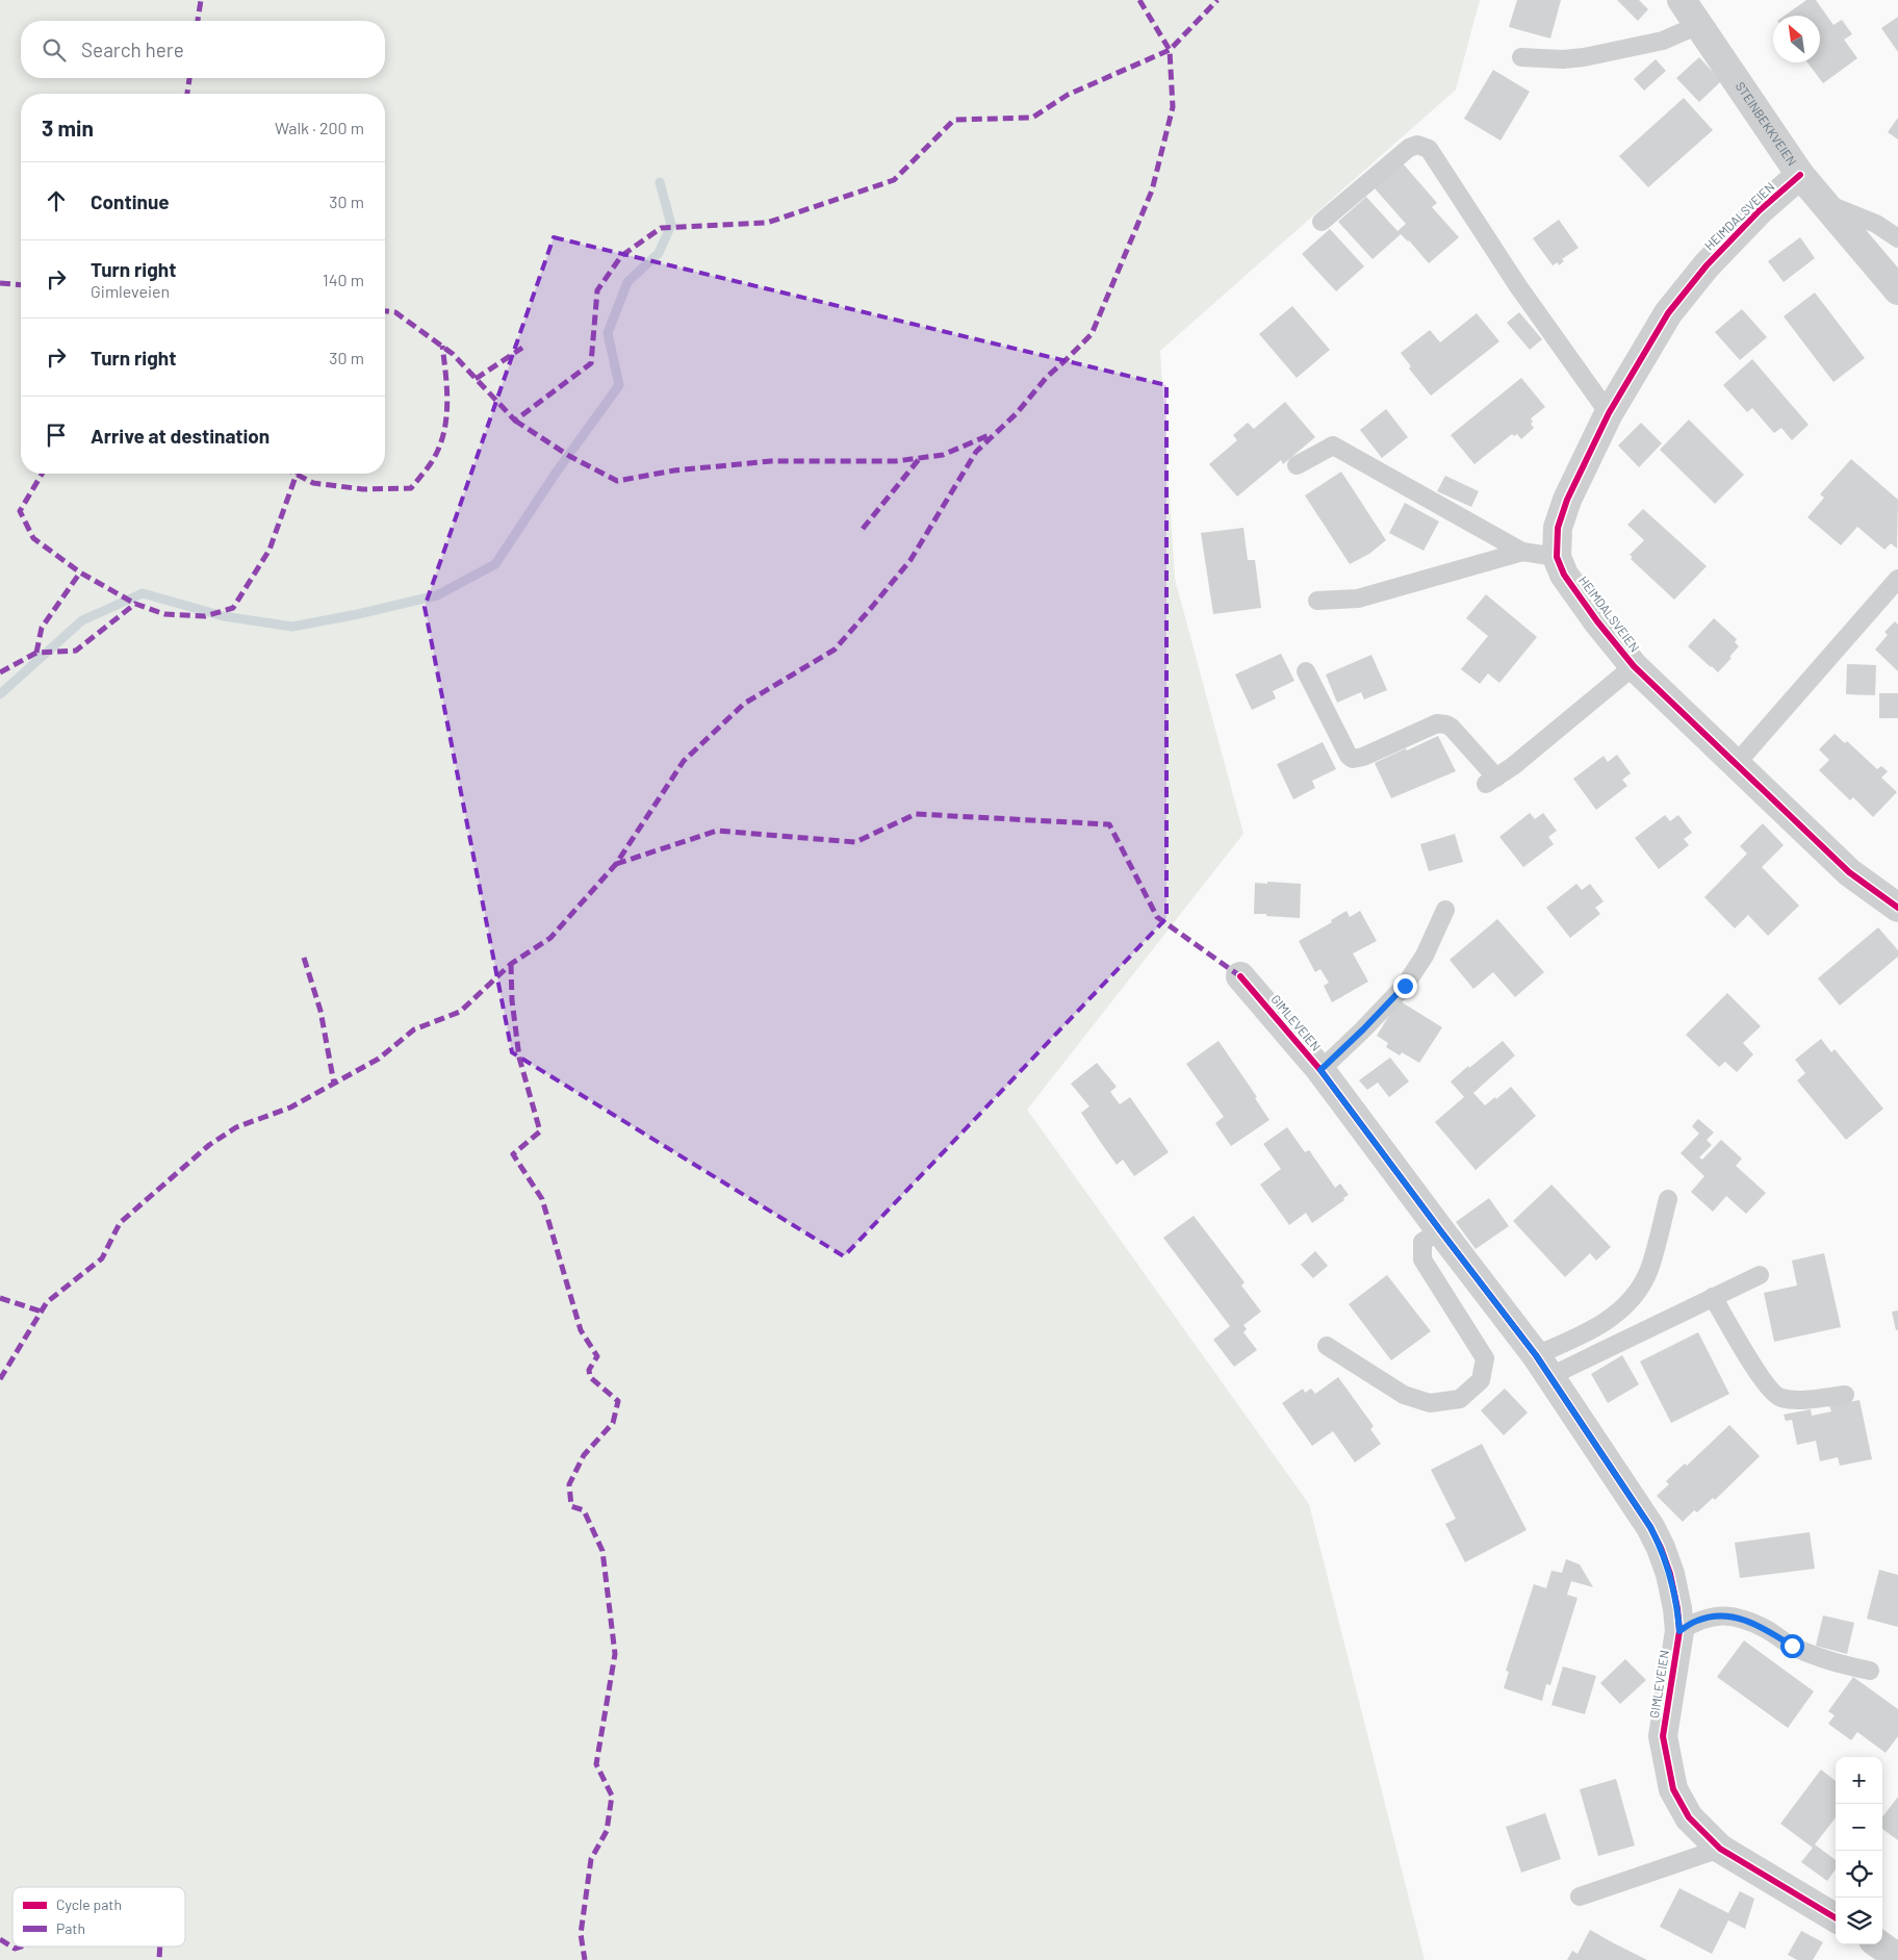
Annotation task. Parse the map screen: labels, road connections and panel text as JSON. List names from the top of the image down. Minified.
{"streets":{"street":["STEINBEKKVEIEN","HEIMDALSVEIEN","GIMLEVEIEN"]},"crossings":[["STEINBEKKVEIEN","HEIMDALSVEIEN"]],"legend":["Cycle path","Path"],"north":"top left","page":{"search":"Search here","heading":["3 min","Walk · 200 m"],"list":[["Continue","30 m"],["Turn right","Gimleveien","140 m"],["Turn right","30 m"],"Arrive at destination"],"map_buttons":["+","−"]}}
